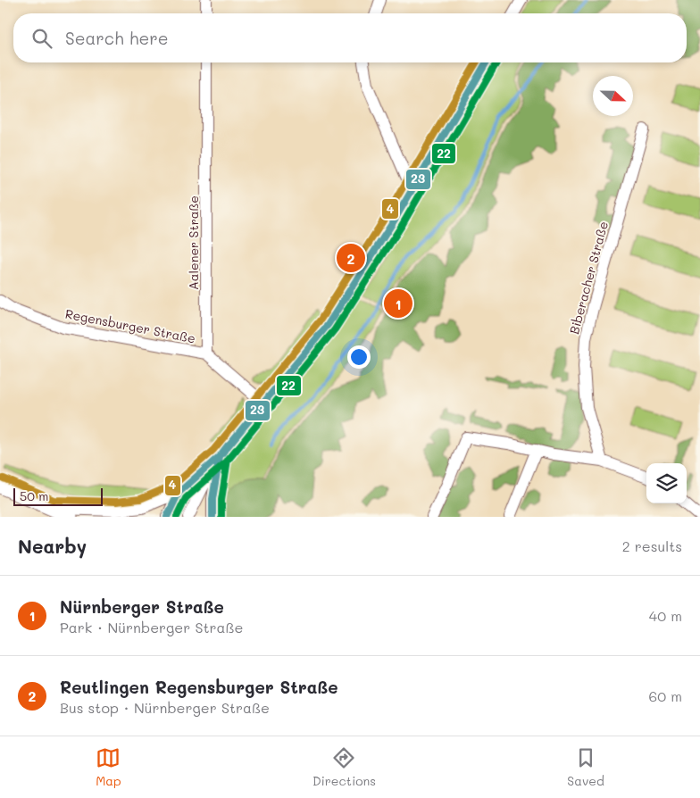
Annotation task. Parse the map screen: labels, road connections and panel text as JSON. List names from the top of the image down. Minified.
{"streets":{"street":["Aalener Straße","Biberacher Straße","Regensburger Straße"]},"crossings":[["Aalener Straße","Regensburger Straße"]],"lines":["transit line 23","transit line 22","transit line 4"],"scale_bar":"50 m","north":"right","page":{"search":"Search here","pins":["2","1"],"scale":"50 m","heading":["Nearby","2 results"],"list":[{"mark":"1","name":"Nürnberger Straße","note":"Park · Nürnberger Straße","value":"40 m"},{"mark":"2","name":"Reutlingen Regensburger Straße","note":"Bus stop · Nürnberger Straße","value":"60 m"}],"nav":["Map","Directions","Saved"]}}
